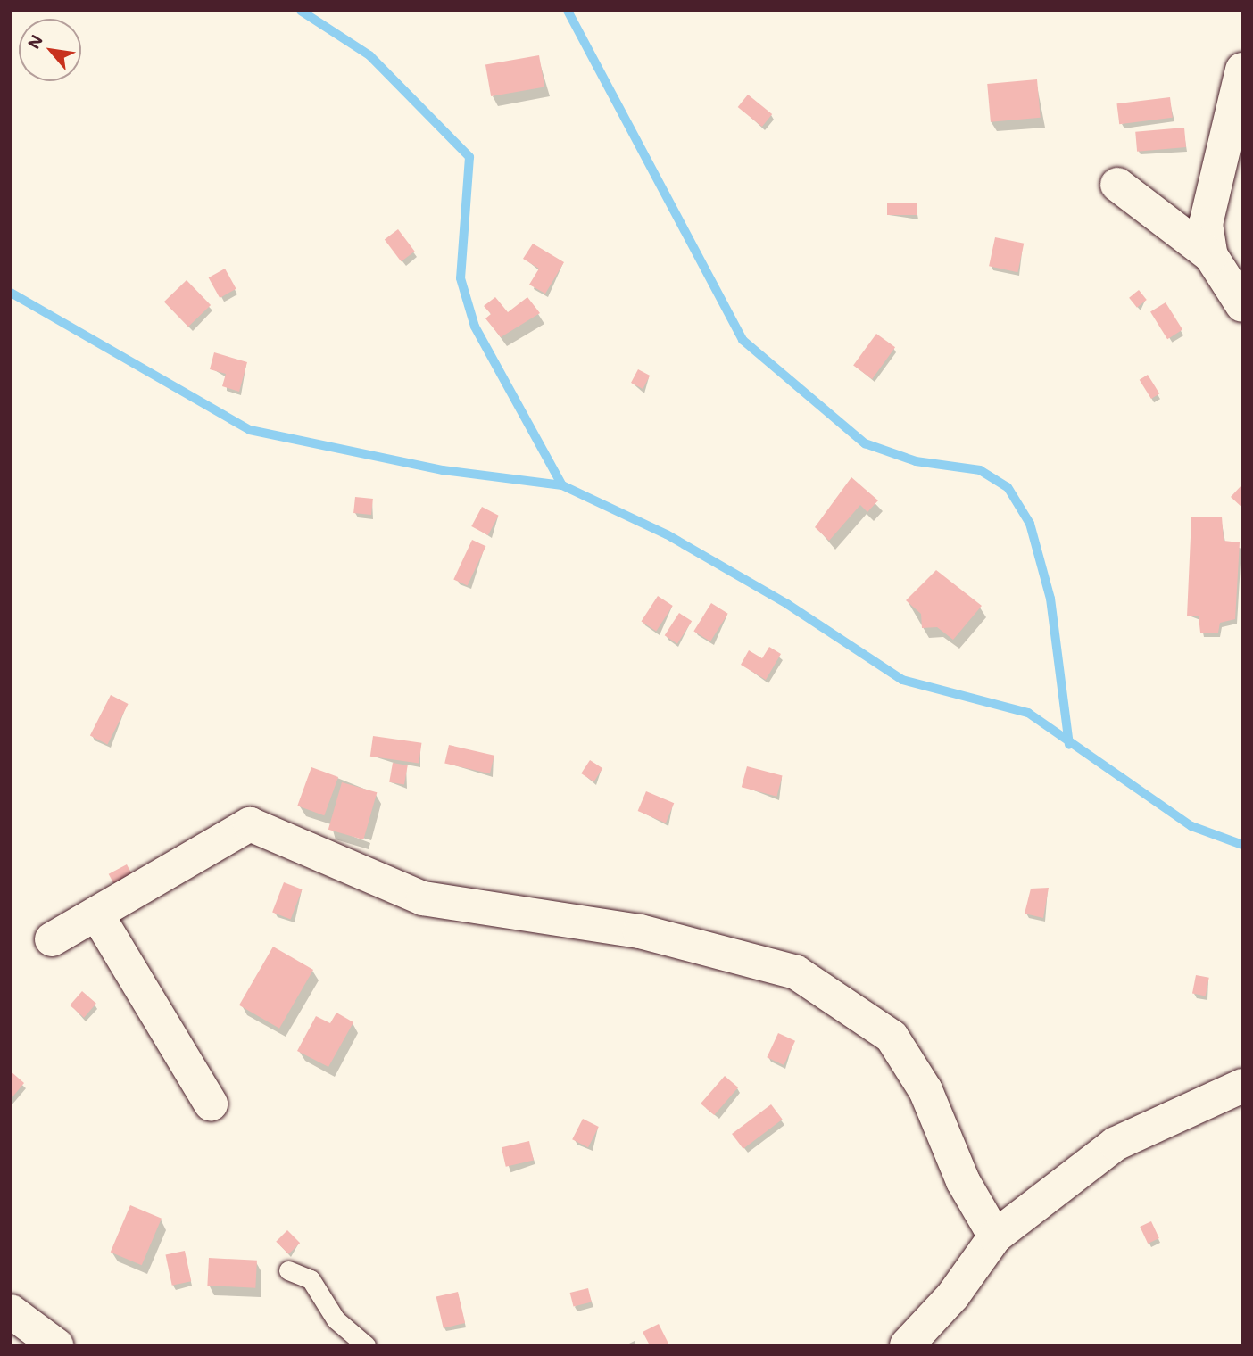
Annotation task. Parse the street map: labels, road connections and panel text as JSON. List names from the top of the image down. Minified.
{"north":"top left"}
